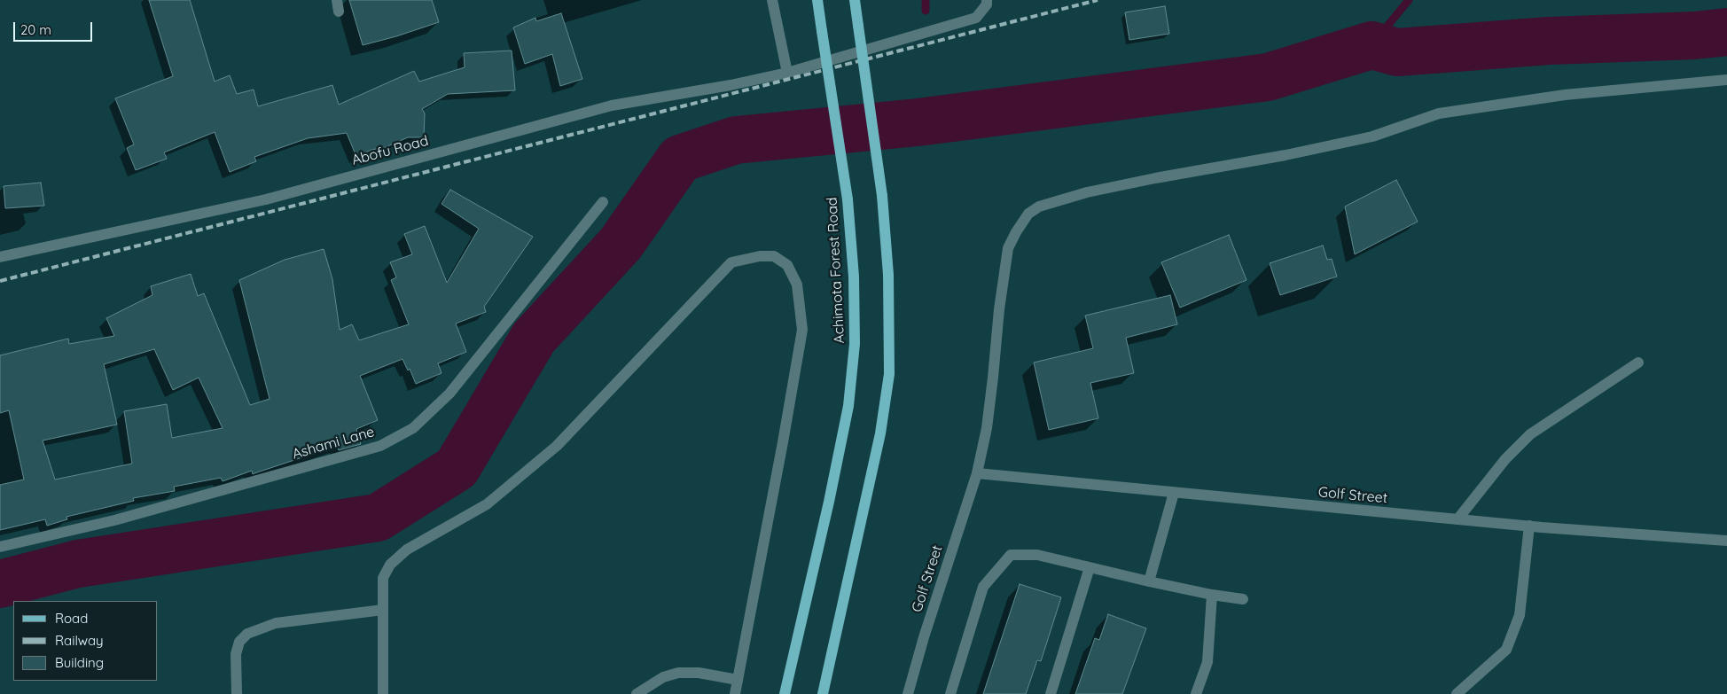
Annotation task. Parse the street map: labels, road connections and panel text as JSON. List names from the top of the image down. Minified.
{"streets":{"main road":["Achimota Forest Road"],"street":["Abofu Road","Ashami Lane","Golf Street"]},"legend":["Road","Railway","Building"],"scale_bar":"20 m"}
